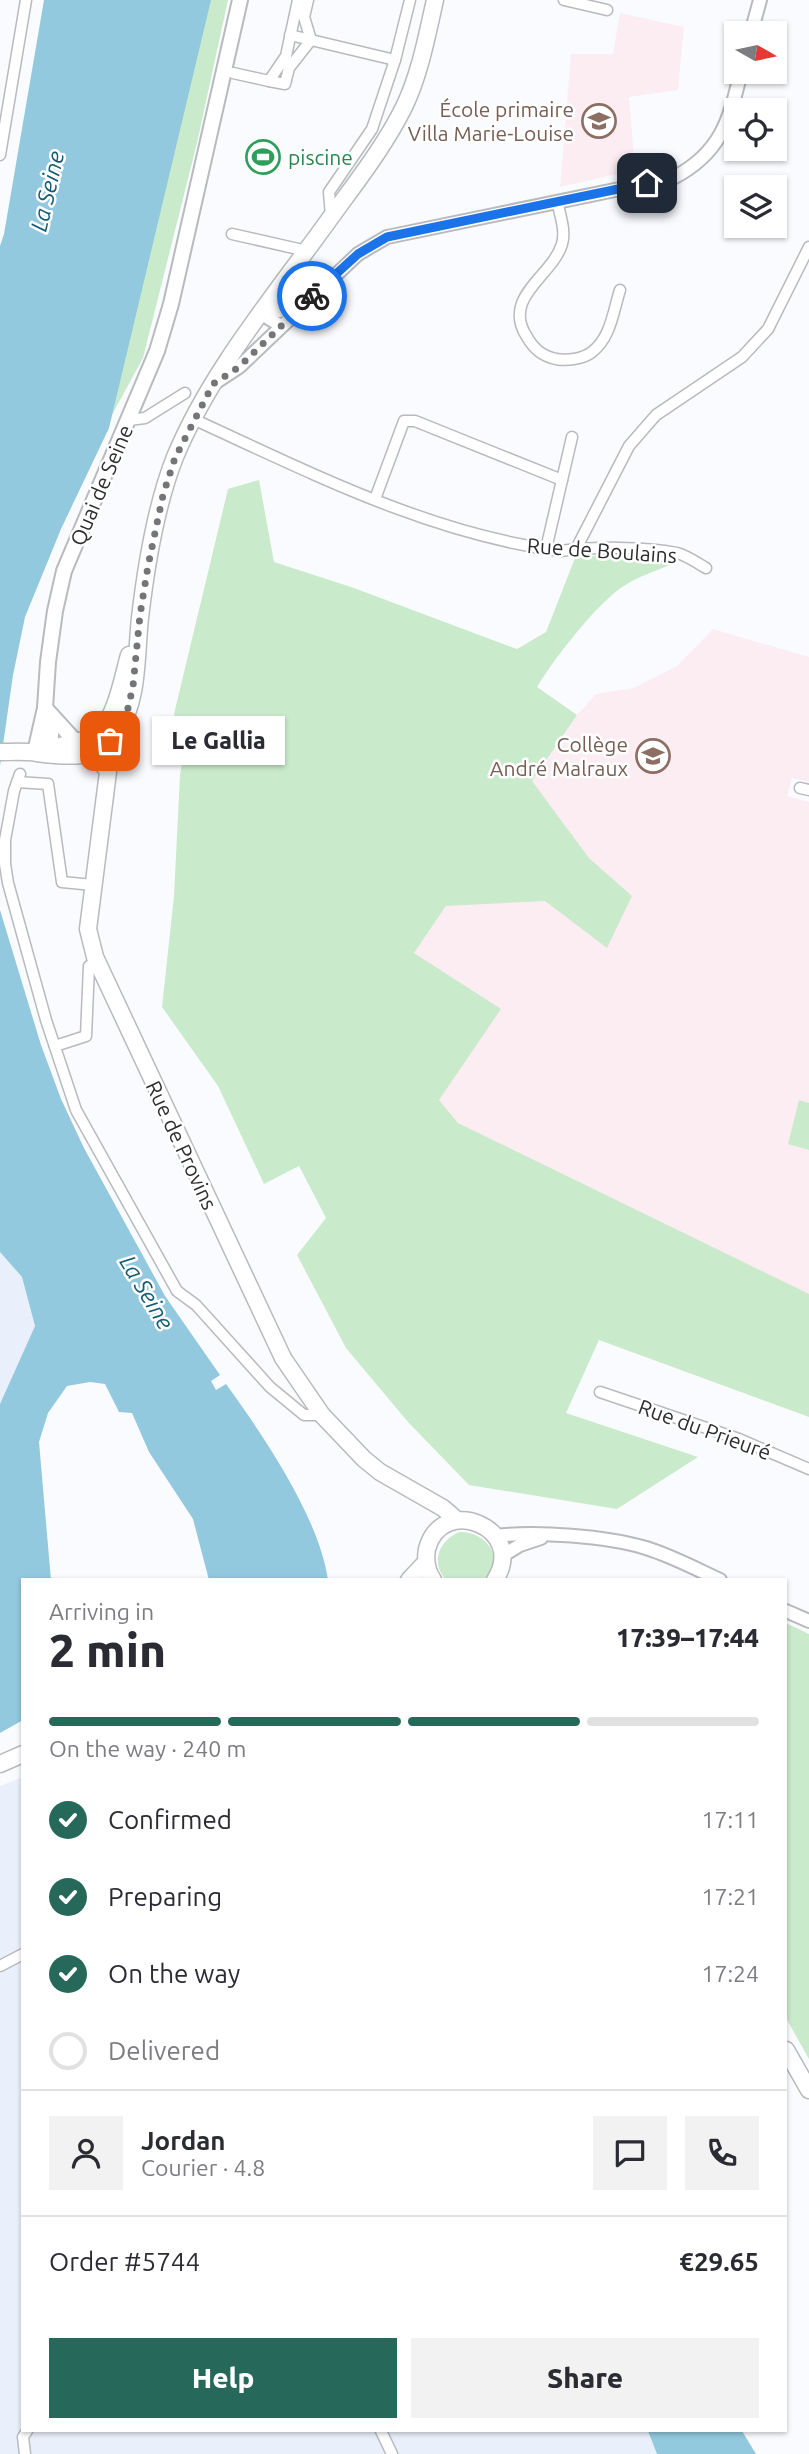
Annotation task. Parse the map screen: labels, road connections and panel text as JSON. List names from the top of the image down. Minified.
{"streets":{"main road":["Quai de Seine","Rue de Provins"],"street":["Rue de Boulains","Rue du Prieuré"]},"water":["La Seine"],"places":{"school or university":["École primaire Villa Marie-Louise","Collège André Malraux"],"sports":["piscine"],"other":["Le Gallia"]},"north":"right","page":{"bubble":"Le Gallia","heading":["2 min","Arriving in","17:39–17:44"],"panel":["Jordan","Courier · 4.8","Order #5744","€29.65"],"bar":"On the way · 240 m","list":[["Confirmed","17:11"],["Preparing","17:21"],["On the way","17:24"],"Delivered"],"buttons":["Help","Share"]}}
